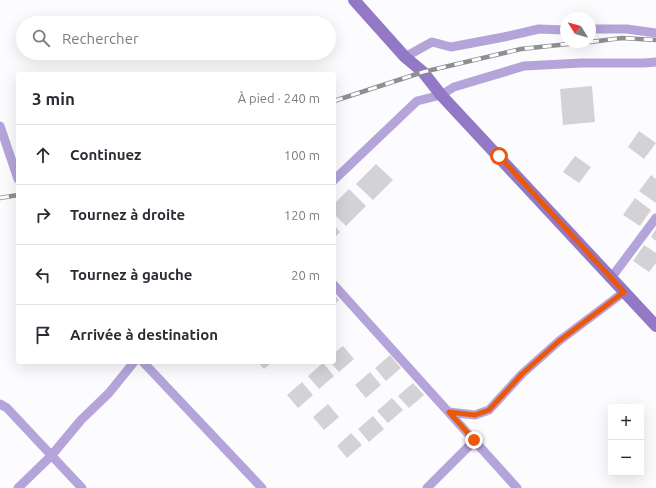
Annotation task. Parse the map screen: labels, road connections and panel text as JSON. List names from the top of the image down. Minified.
{"north":"top left","page":{"search":"Rechercher","heading":["3 min","À pied · 240 m"],"list":[["Continuez","100 m"],["Tournez à droite","120 m"],["Tournez à gauche","20 m"],"Arrivée à destination"],"map_buttons":["+","−"]}}
